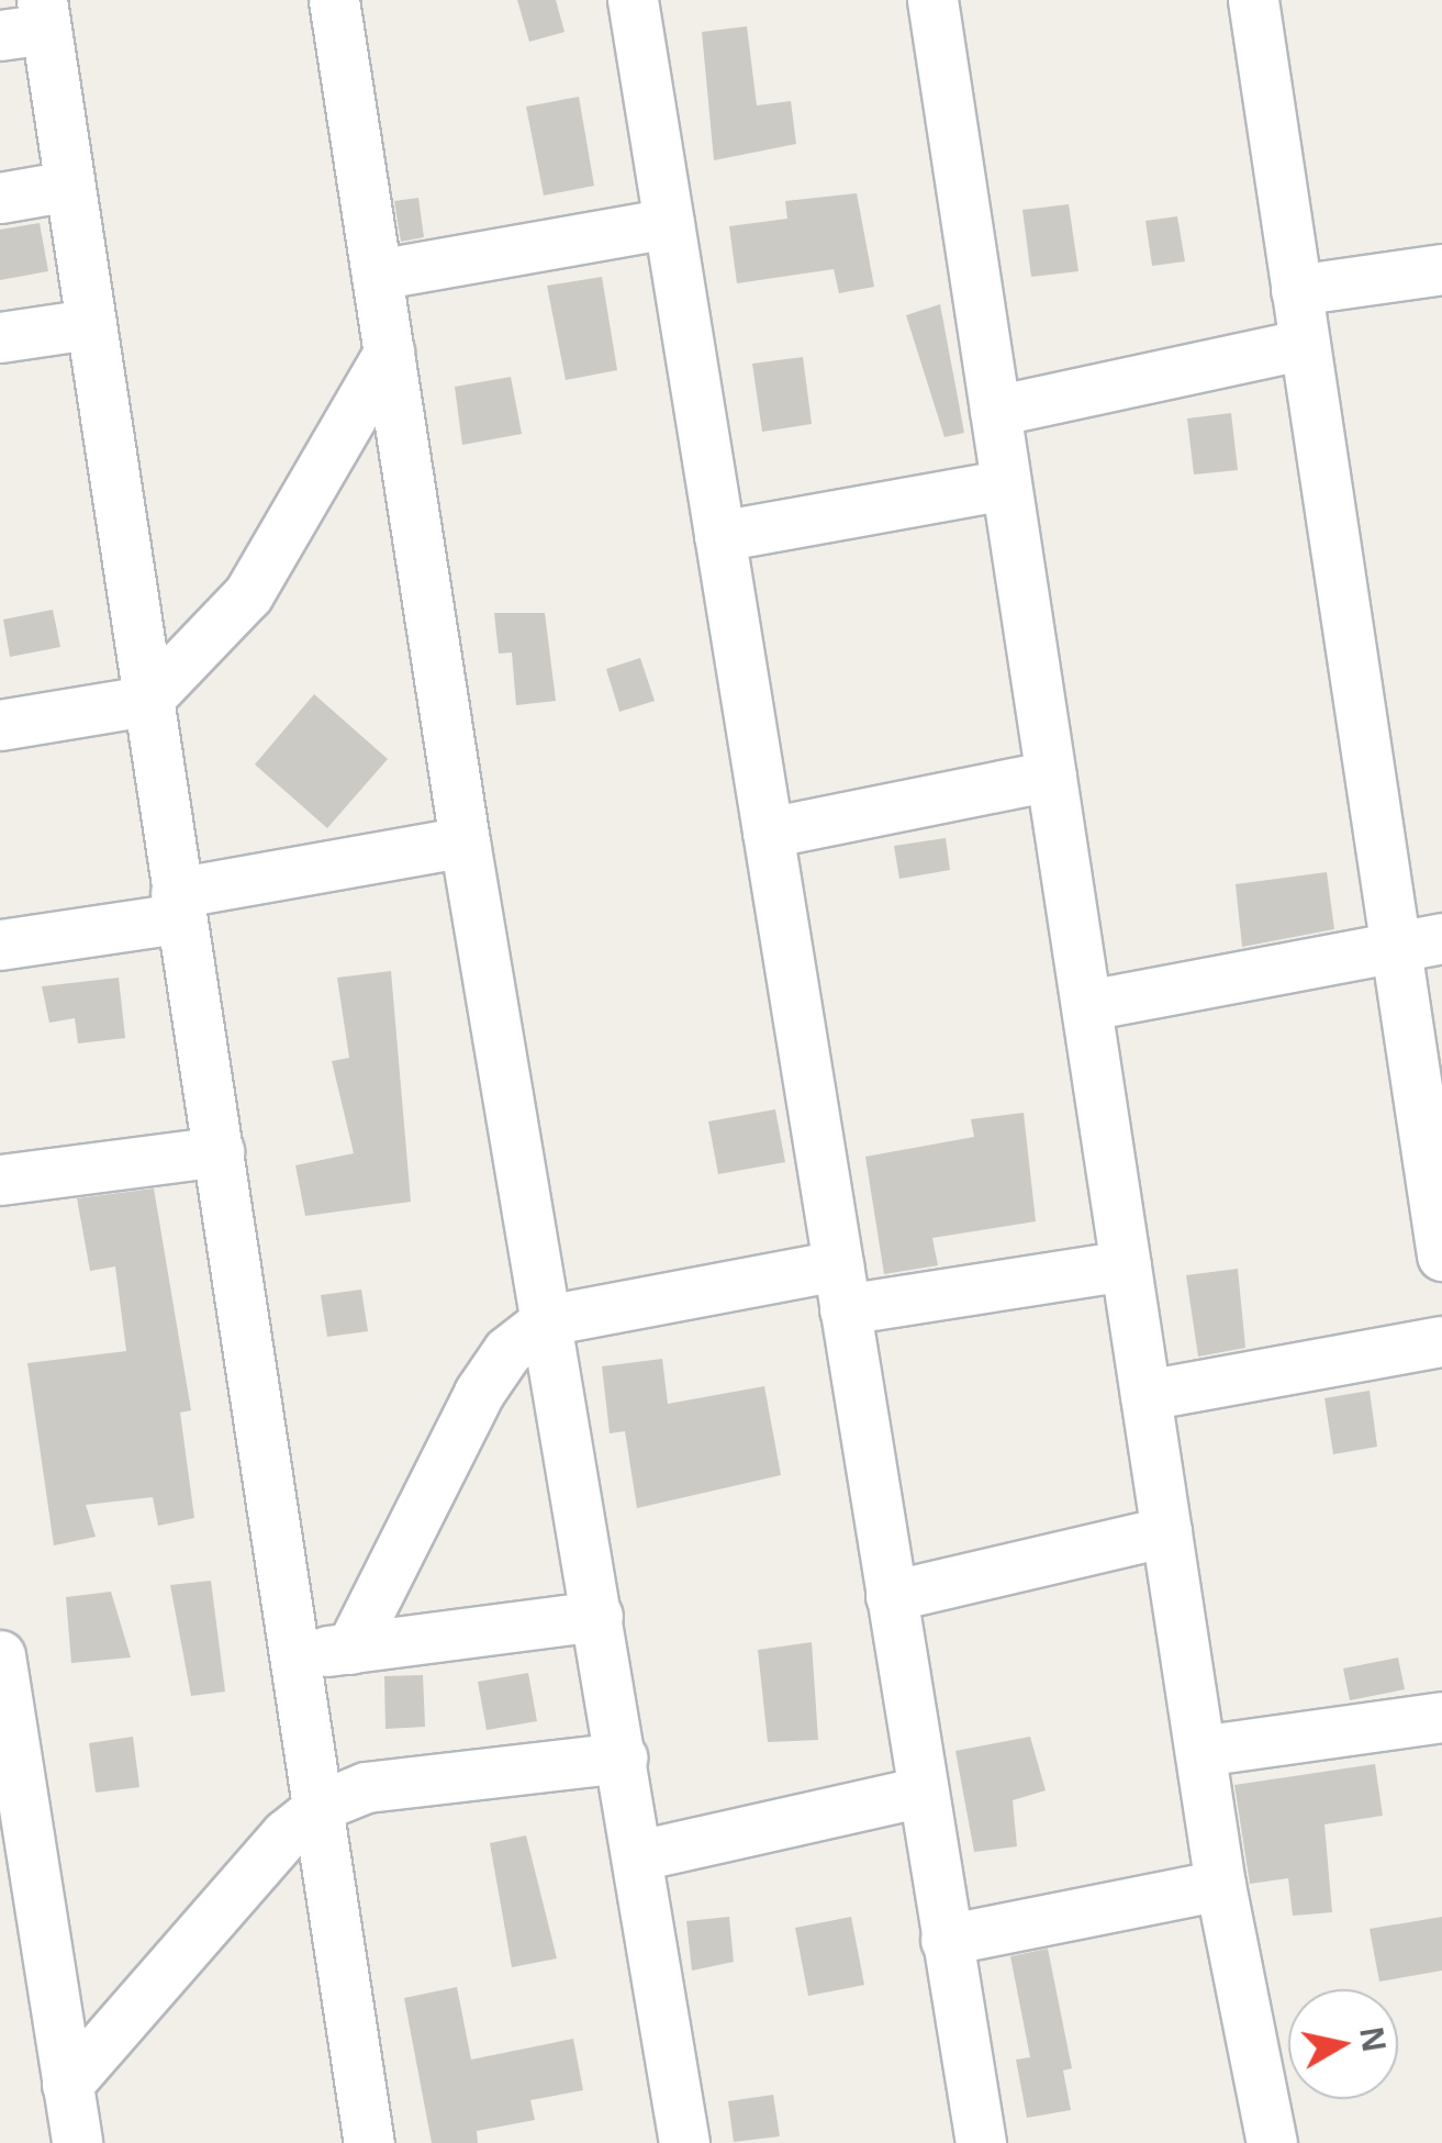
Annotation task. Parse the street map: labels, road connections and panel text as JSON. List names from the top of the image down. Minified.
{"north":"right"}
